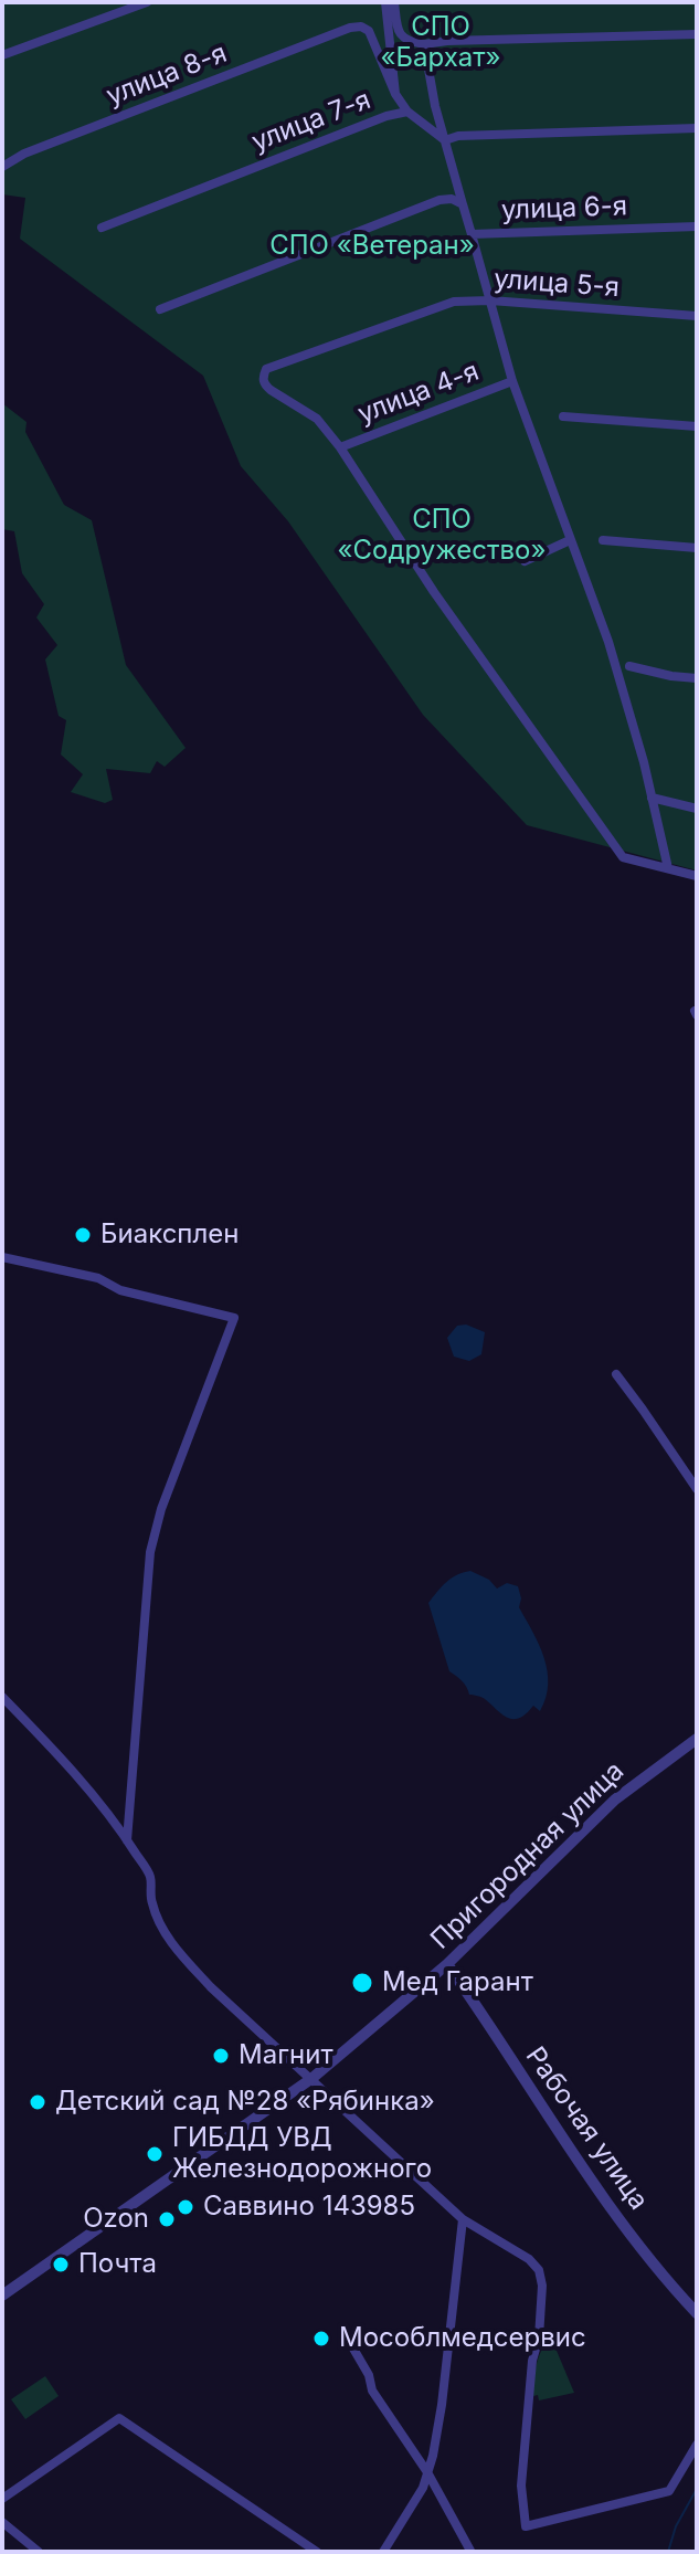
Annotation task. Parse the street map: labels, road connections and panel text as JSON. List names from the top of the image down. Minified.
{"streets":{"street":["улица 8-я","улица 7-я","улица 6-я","улица 5-я","улица 4-я","Пригородная улица","Рабочая улица"]},"crossings":[["улица 5-я","улица 4-я"],["Пригородная улица","Рабочая улица"]],"parks":["СПО «Бархат»","СПО «Ветеран»","СПО «Содружество»"],"places":["Биаксплен","Мед Гарант","Магнит","Детский сад №28 «Рябинка»","ГИБДД УВД Железнодорожного","Саввино 143985","Ozon","Почта","Мособлмедсервис"]}
